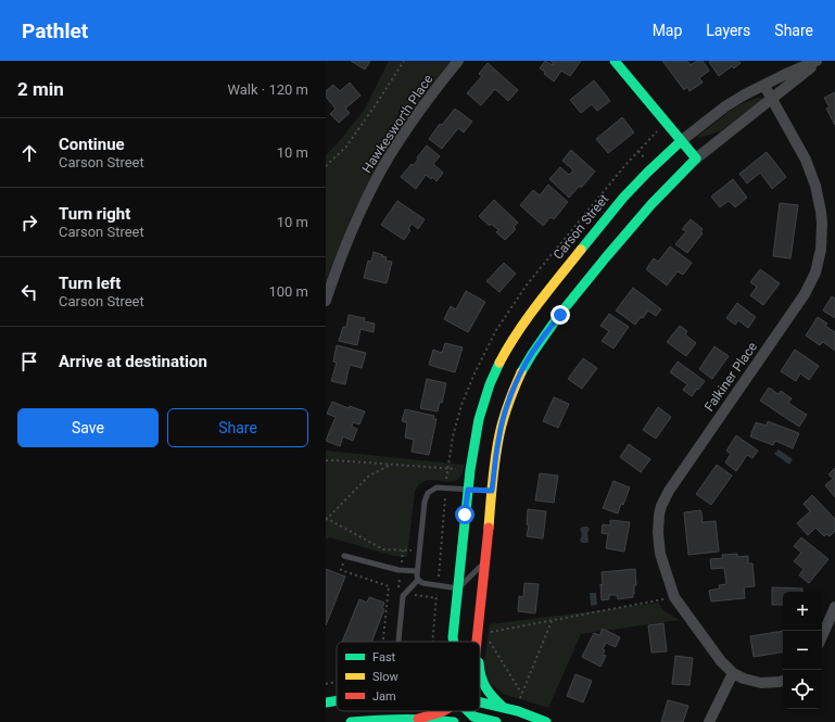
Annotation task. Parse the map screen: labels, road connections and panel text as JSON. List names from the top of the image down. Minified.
{"streets":{"street":["Hawkesworth Place","Carson Street","Falkiner Place"]},"crossings":[["Carson Street","Falkiner Place"]],"legend":["Fast","Slow","Jam"],"page":{"header":"Pathlet","nav":["Map","Layers","Share"],"heading":["2 min","Walk · 120 m"],"list":[["Continue","Carson Street","10 m"],["Turn right","Carson Street","10 m"],["Turn left","Carson Street","100 m"],"Arrive at destination"],"buttons":["Save","Share"],"map_buttons":["+","−"]}}
